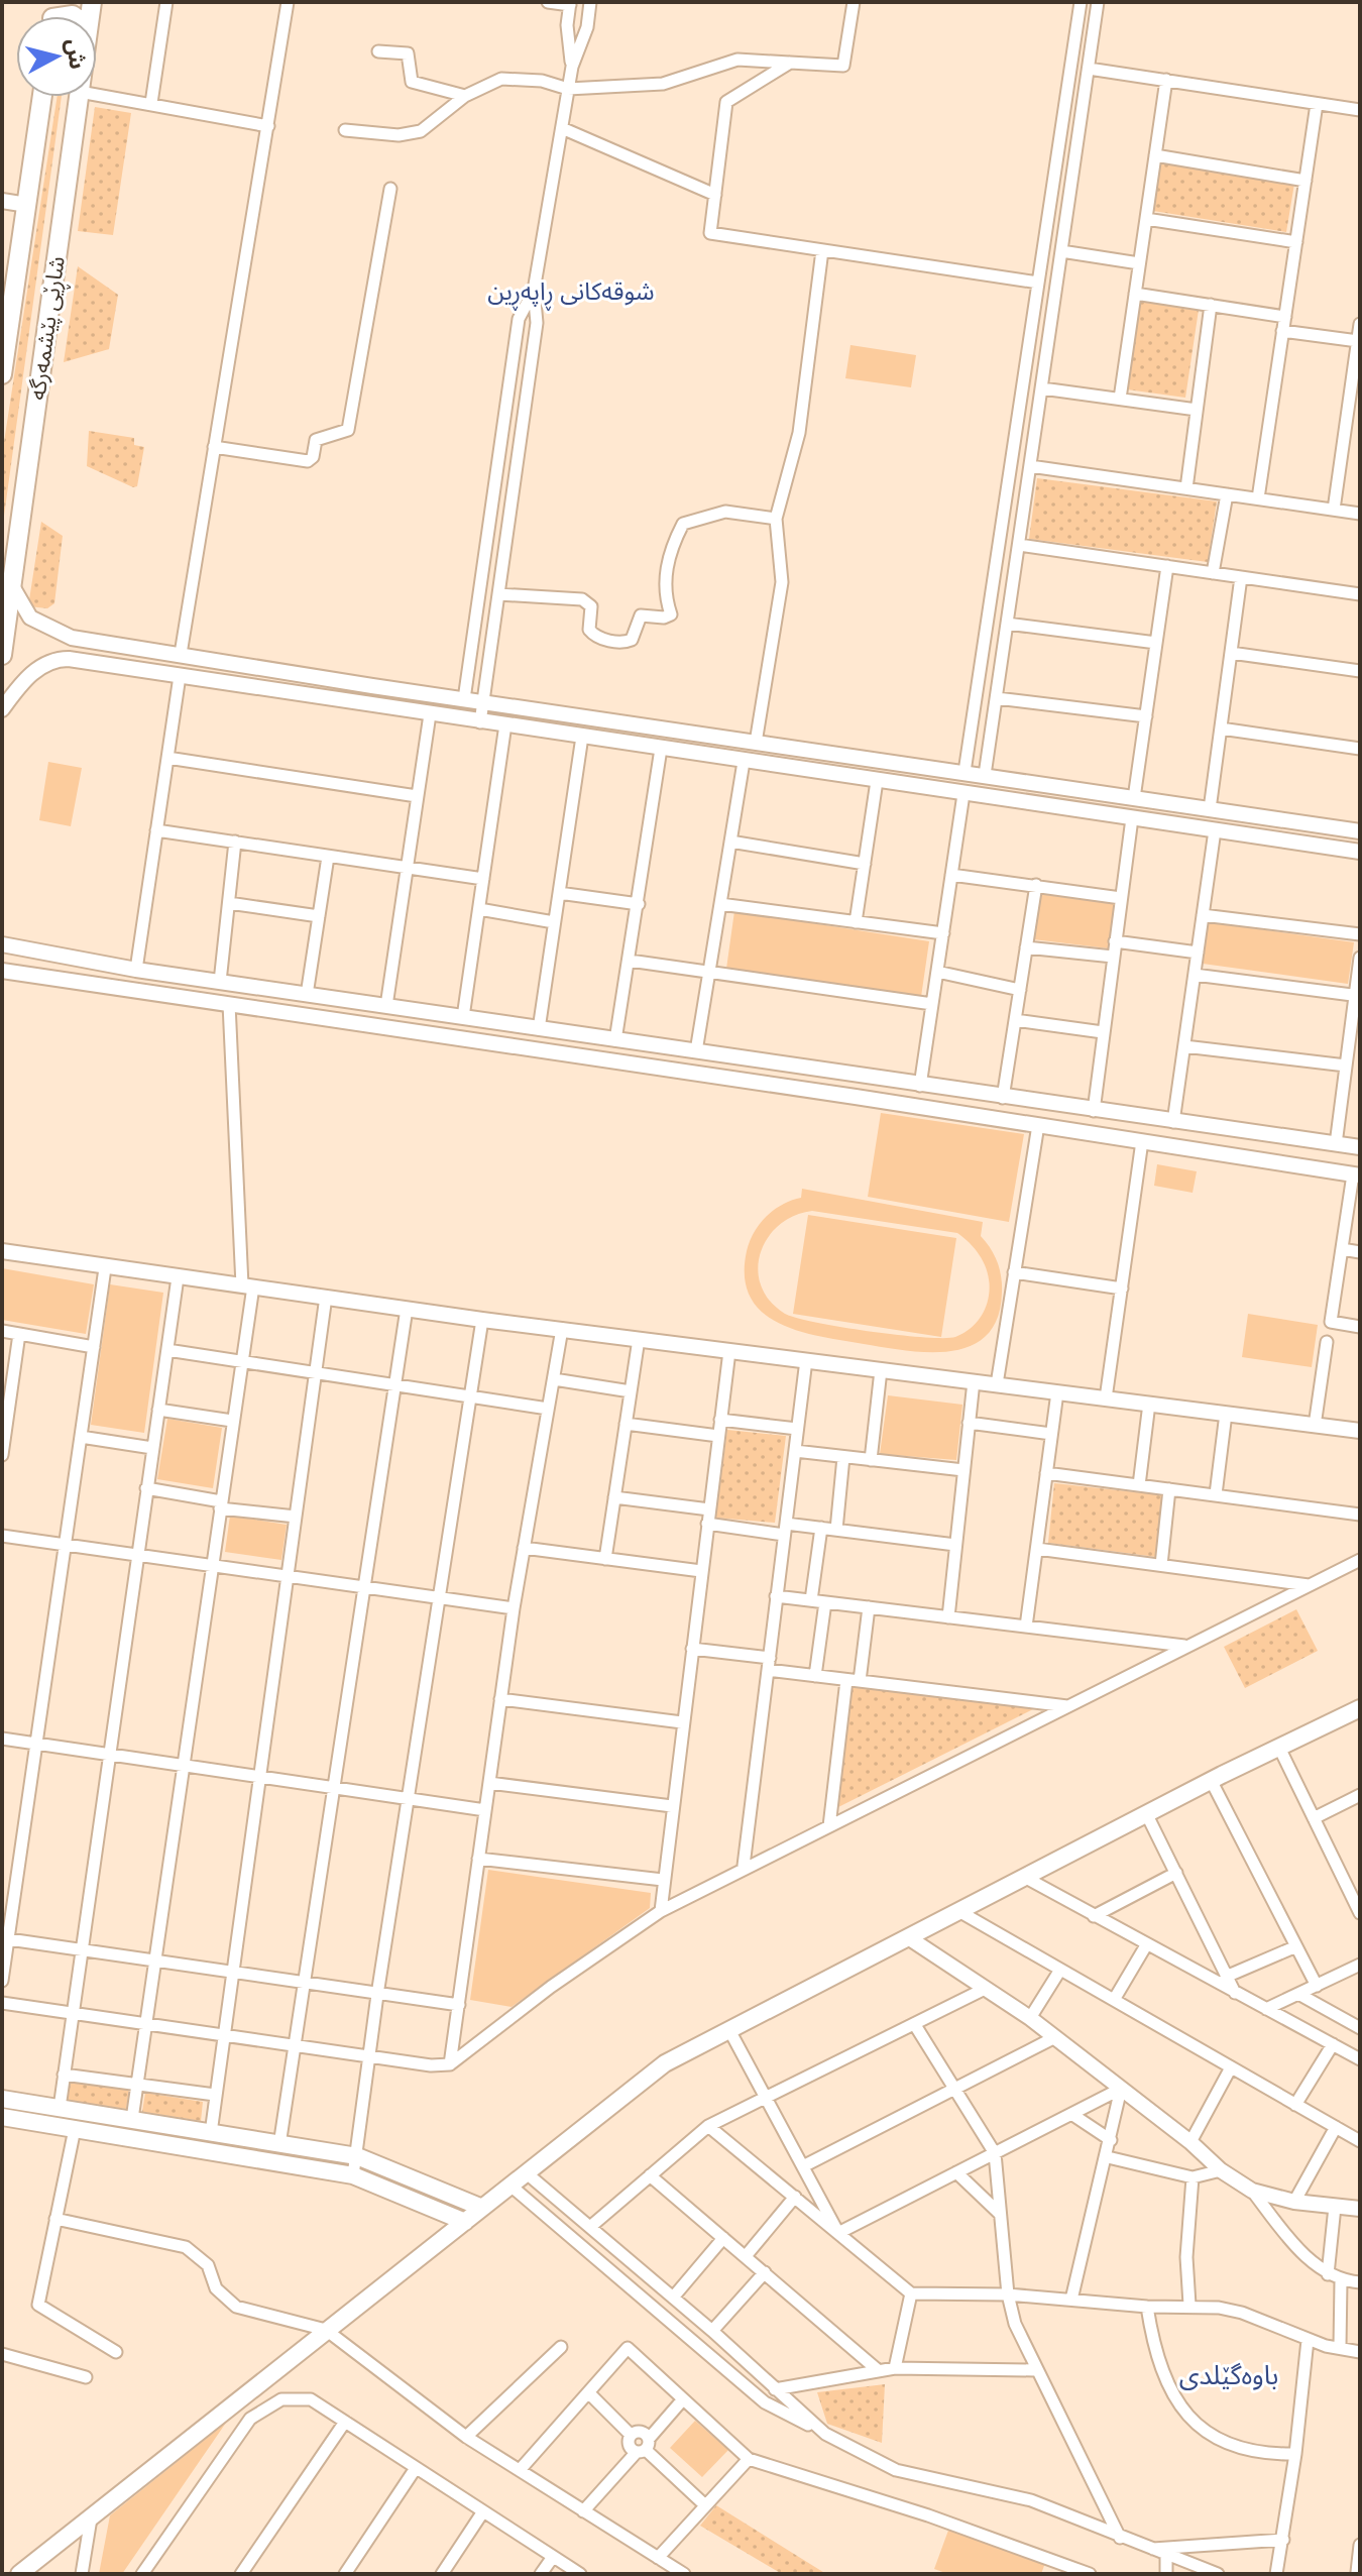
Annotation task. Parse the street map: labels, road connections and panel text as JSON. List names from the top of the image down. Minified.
{"streets":{"highway":["شاڕێی پێشمەرگە"]},"districts":["شوقەکانی ڕاپەڕین","باوەگێلدی"],"north":"right"}
